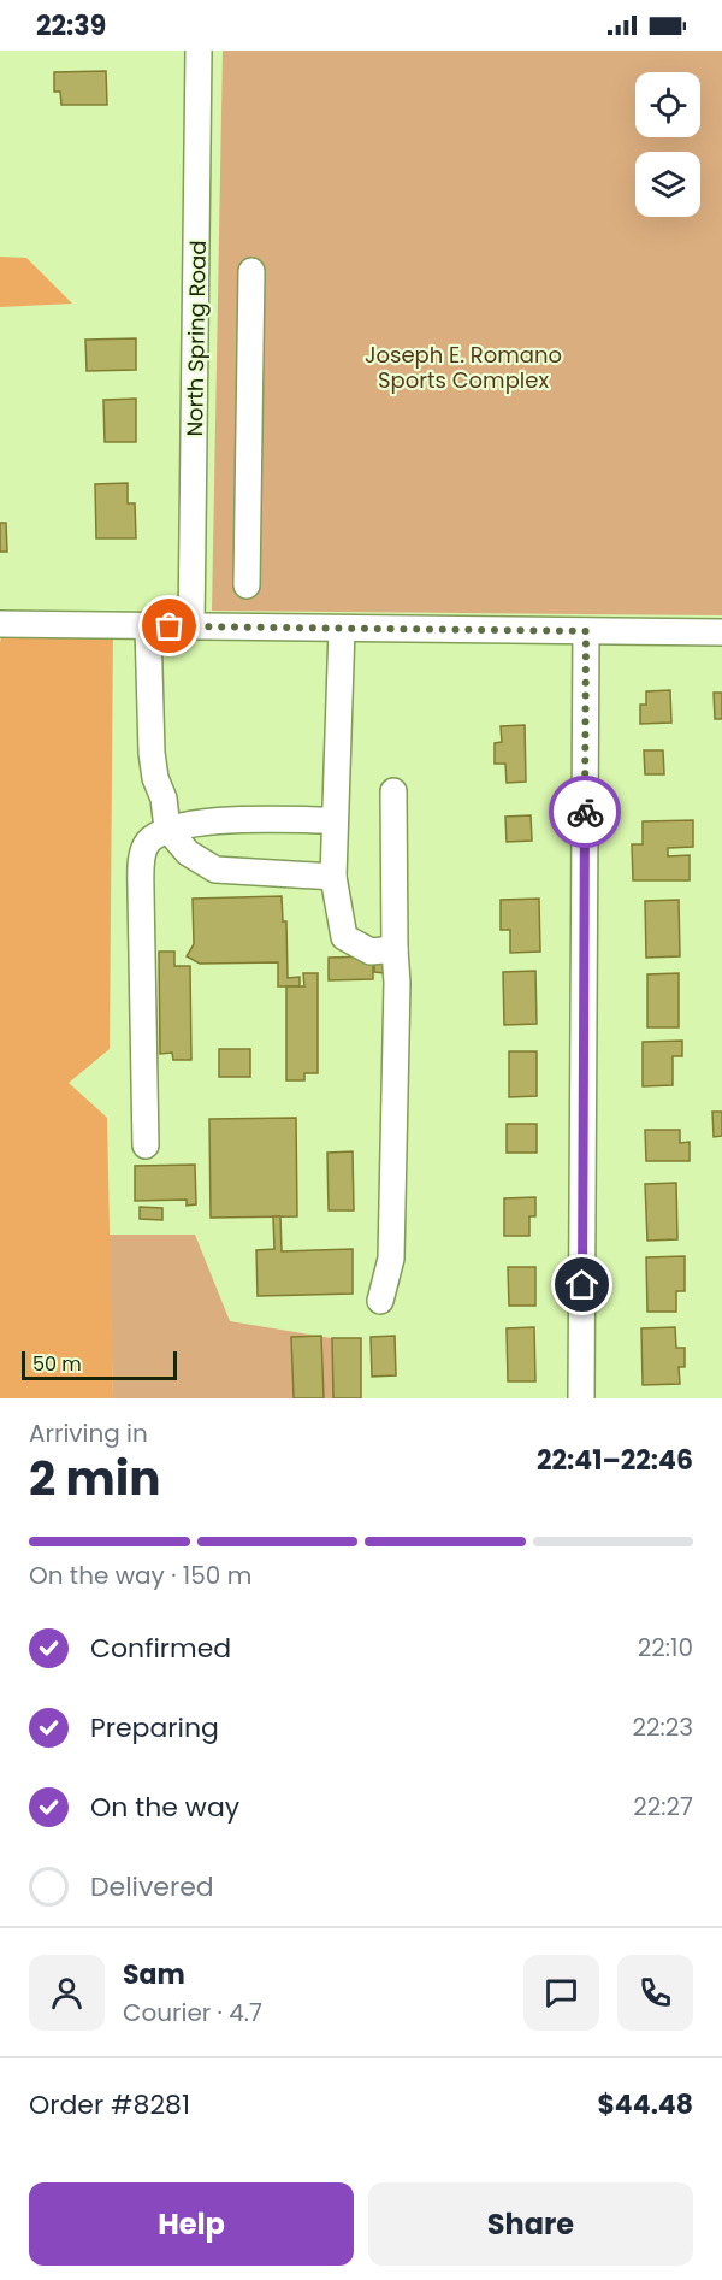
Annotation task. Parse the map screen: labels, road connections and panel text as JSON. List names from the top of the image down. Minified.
{"streets":{"street":["North Spring Road"]},"parks":["Joseph E. Romano Sports Complex"],"scale_bar":"50 m","page":{"status":"22:39","scale":"50 m","heading":["2 min","Arriving in","22:41–22:46"],"panel":["Sam","Courier · 4.7","Order #8281","$44.48"],"bar":"On the way · 150 m","list":[["Confirmed","22:10"],["Preparing","22:23"],["On the way","22:27"],"Delivered"],"buttons":["Help","Share"]}}
